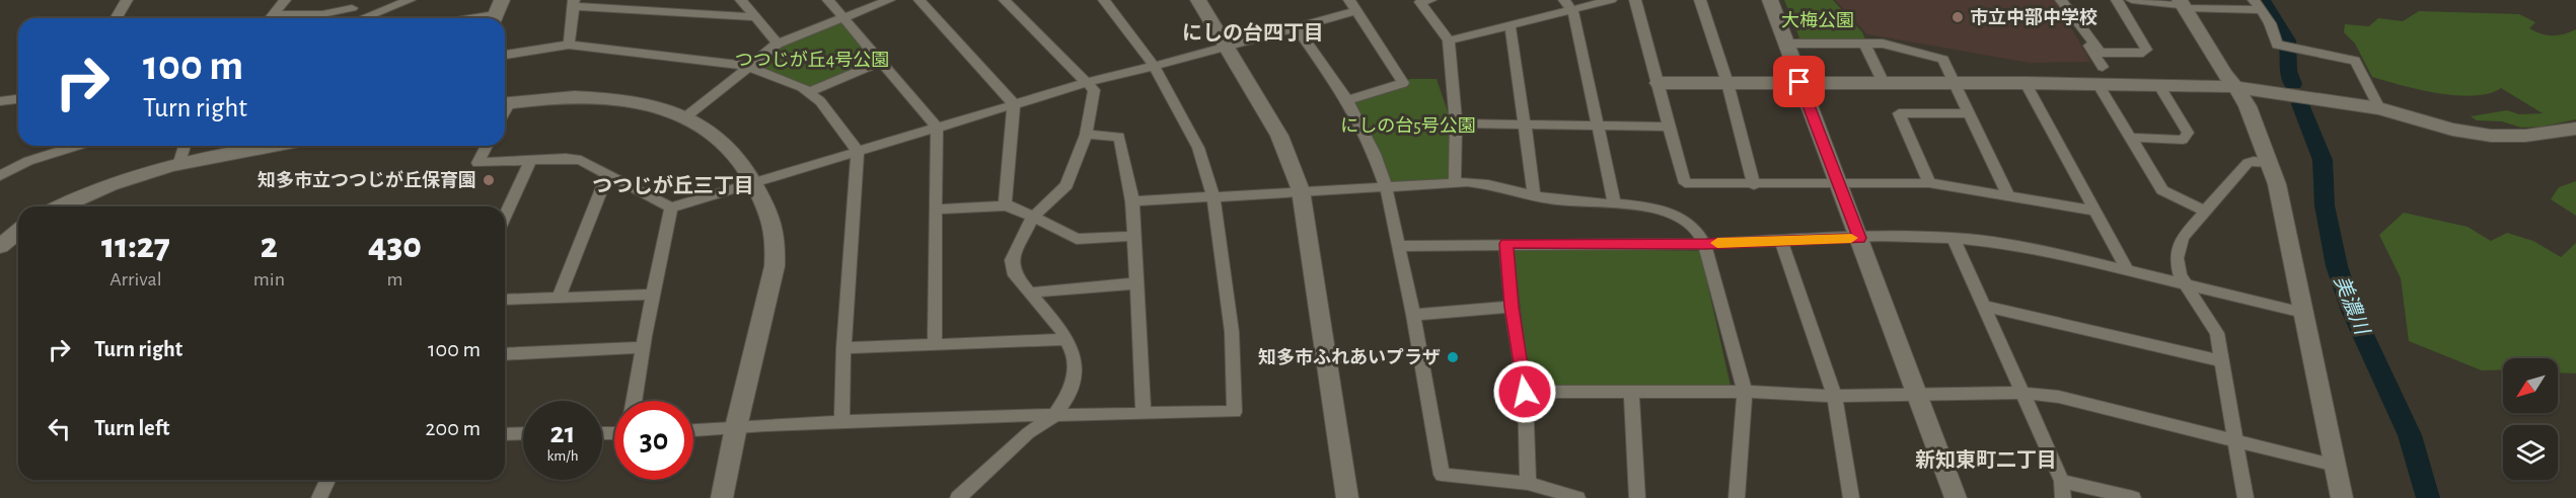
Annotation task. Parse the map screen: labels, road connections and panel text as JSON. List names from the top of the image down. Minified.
{"districts":["にしの台四丁目","つつじが丘三丁目","新知東町二丁目"],"water":["美濃川"],"parks":["大梅公園","つつじが丘4号公園","にしの台5号公園"],"places":["市立中部中学校","知多市立つつじが丘保育園","知多市ふれあいプラザ"],"north":"bottom left","page":{"turn":["100 m","Turn right"],"eta":["11:27","Arrival","2","min","430","m"],"list":[{"name":"Turn right","value":"100 m"},{"name":"Turn left","value":"200 m"}],"speed":"21 km/h","limit":"30"}}
